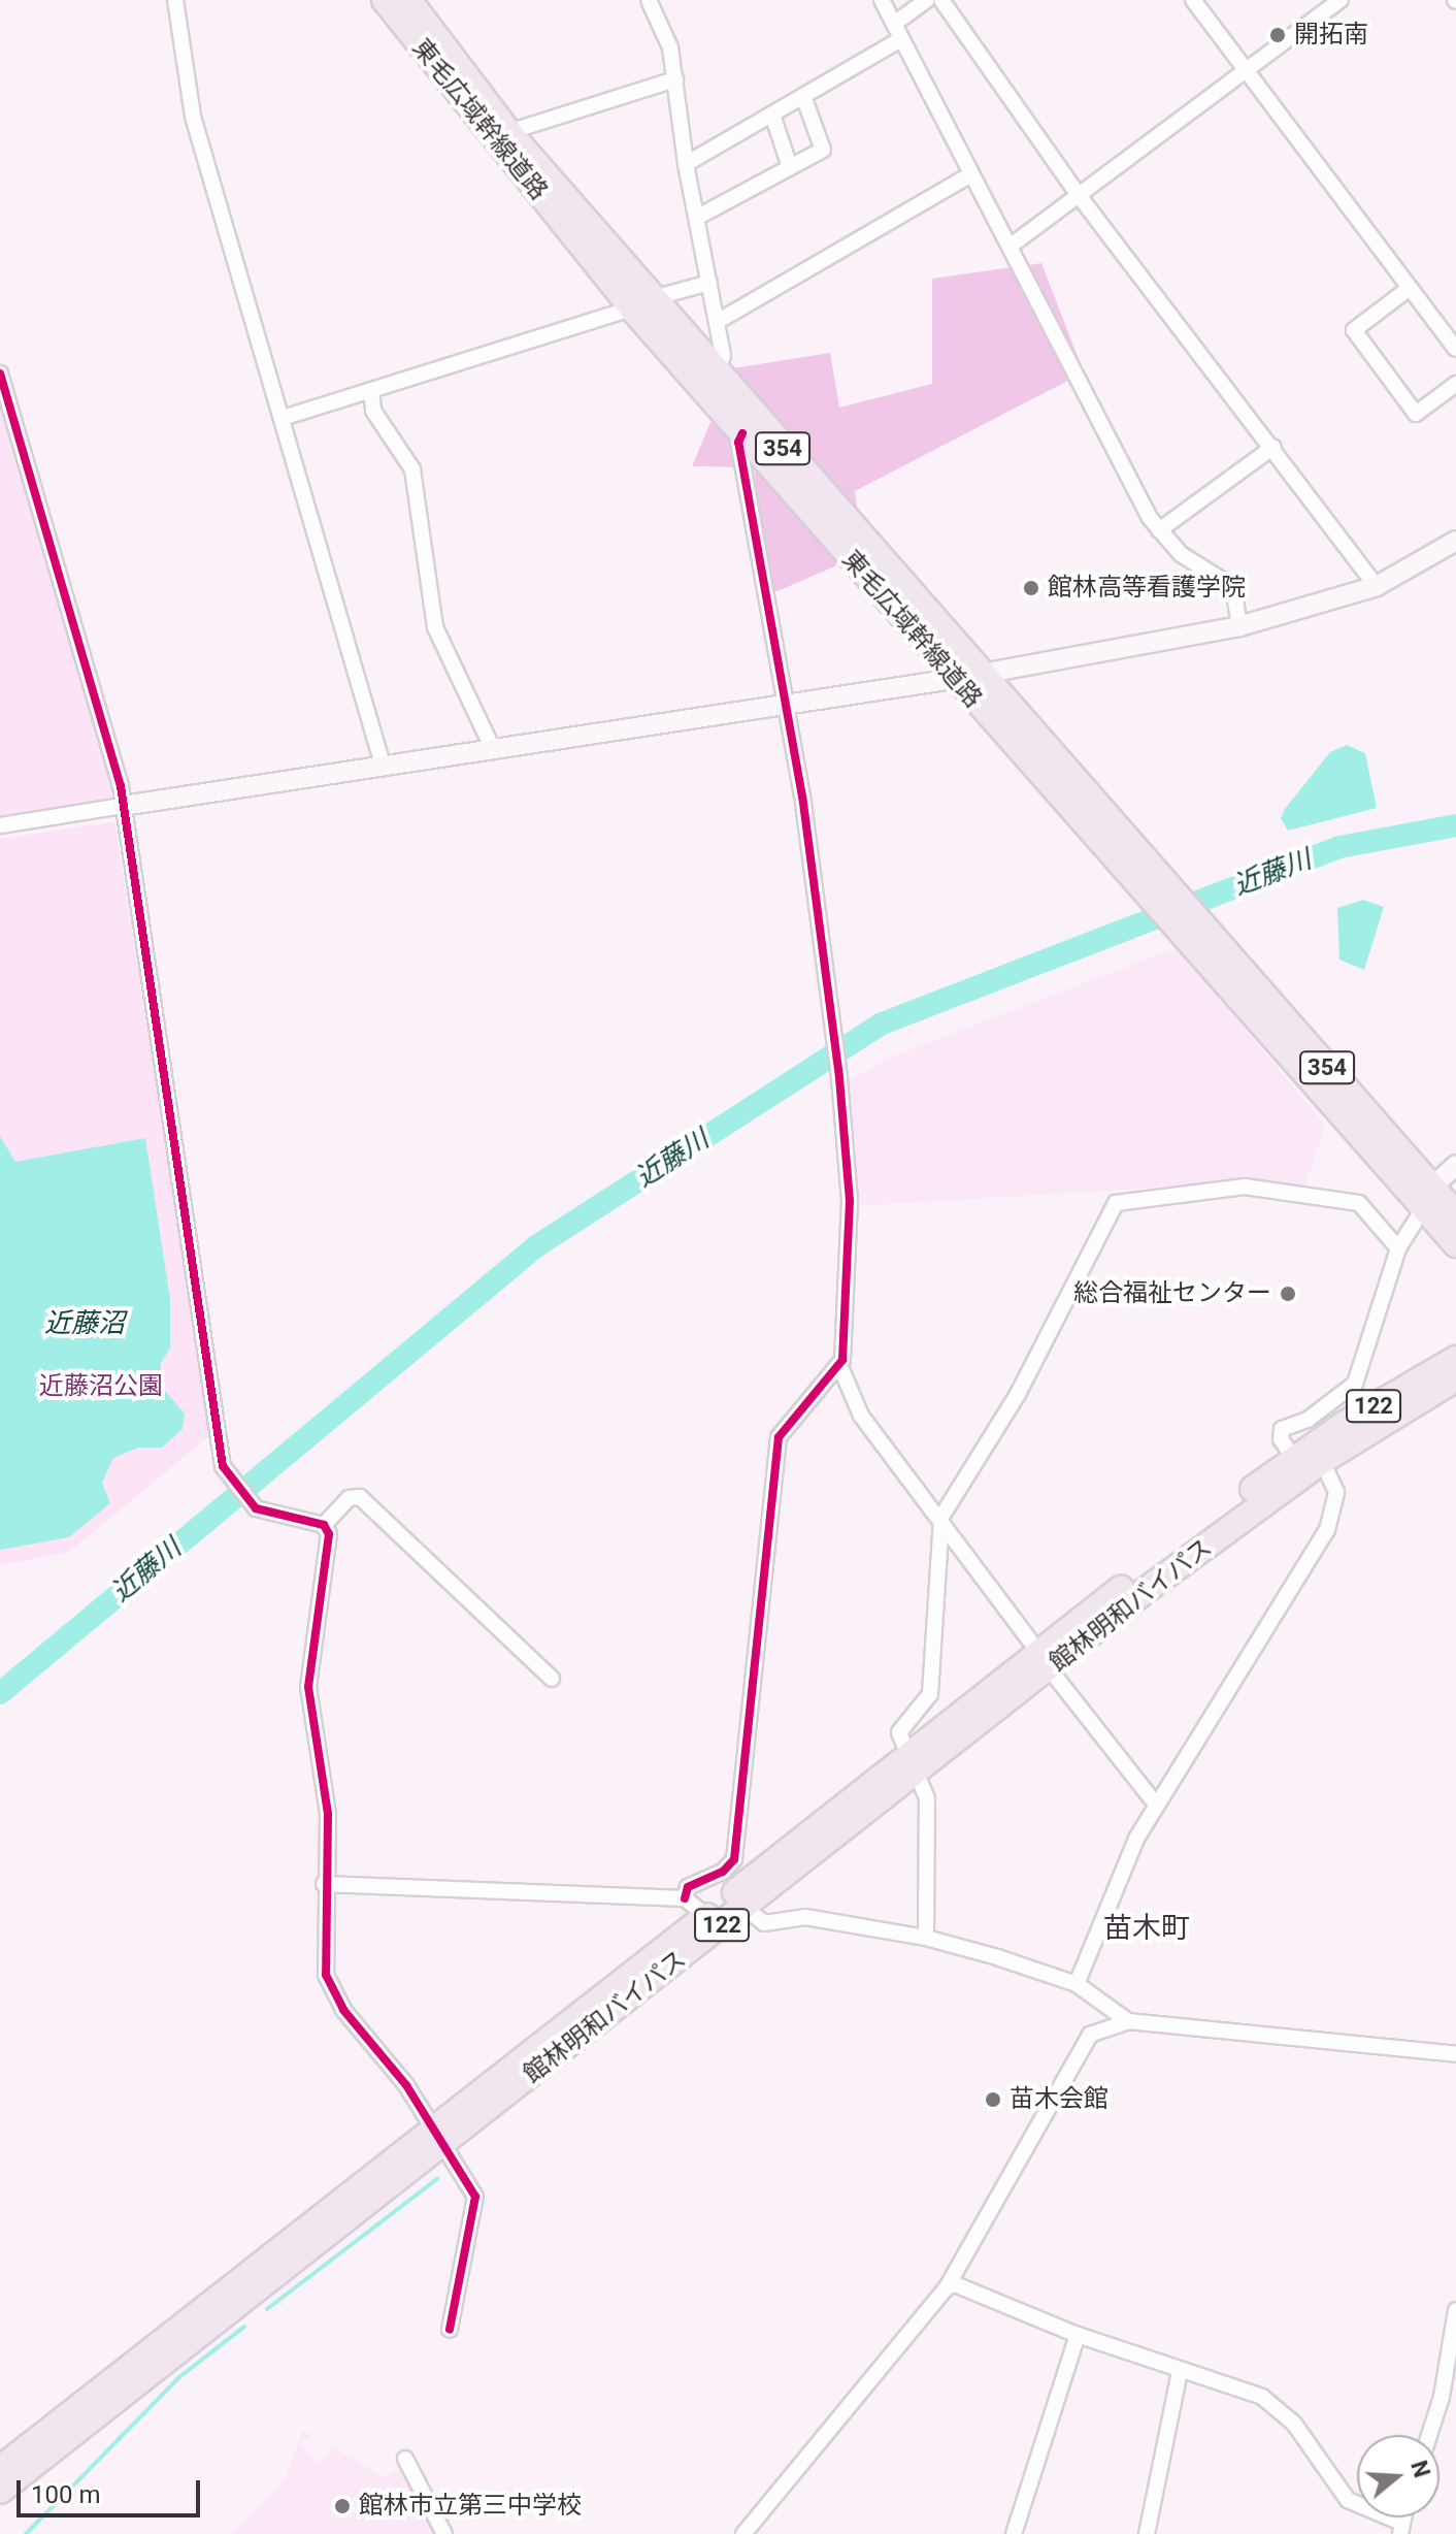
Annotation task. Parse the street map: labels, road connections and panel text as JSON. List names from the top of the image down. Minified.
{"streets":{"highway":["東毛広域幹線道路","354","122","館林明和バイパス"]},"districts":["苗木町"],"water":["近藤川","近藤沼"],"parks":["近藤沼公園"],"places":["開拓南","館林高等看護学院","総合福祉センター","苗木会館","館林市立第三中学校"],"scale_bar":"100 m","north":"right"}
